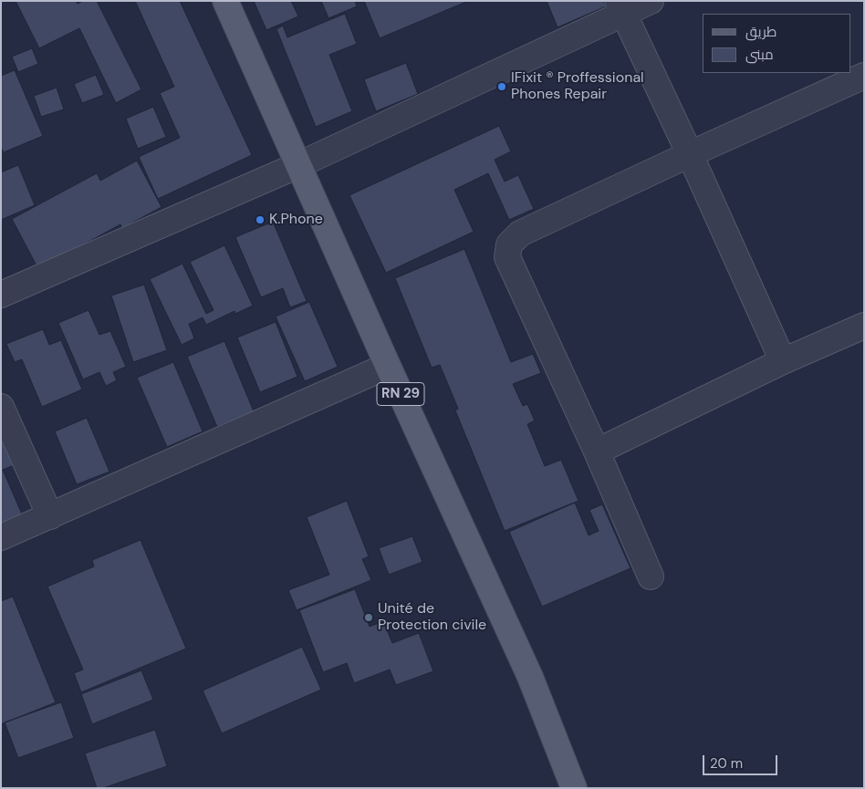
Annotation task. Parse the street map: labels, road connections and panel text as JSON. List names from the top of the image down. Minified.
{"streets":{"main road":["RN 29"]},"places":["IFixit ® Proffessional Phones Repair","K.Phone","Unité de Protection civile"],"legend":["طريق","مبنى"],"scale_bar":"20 m"}
